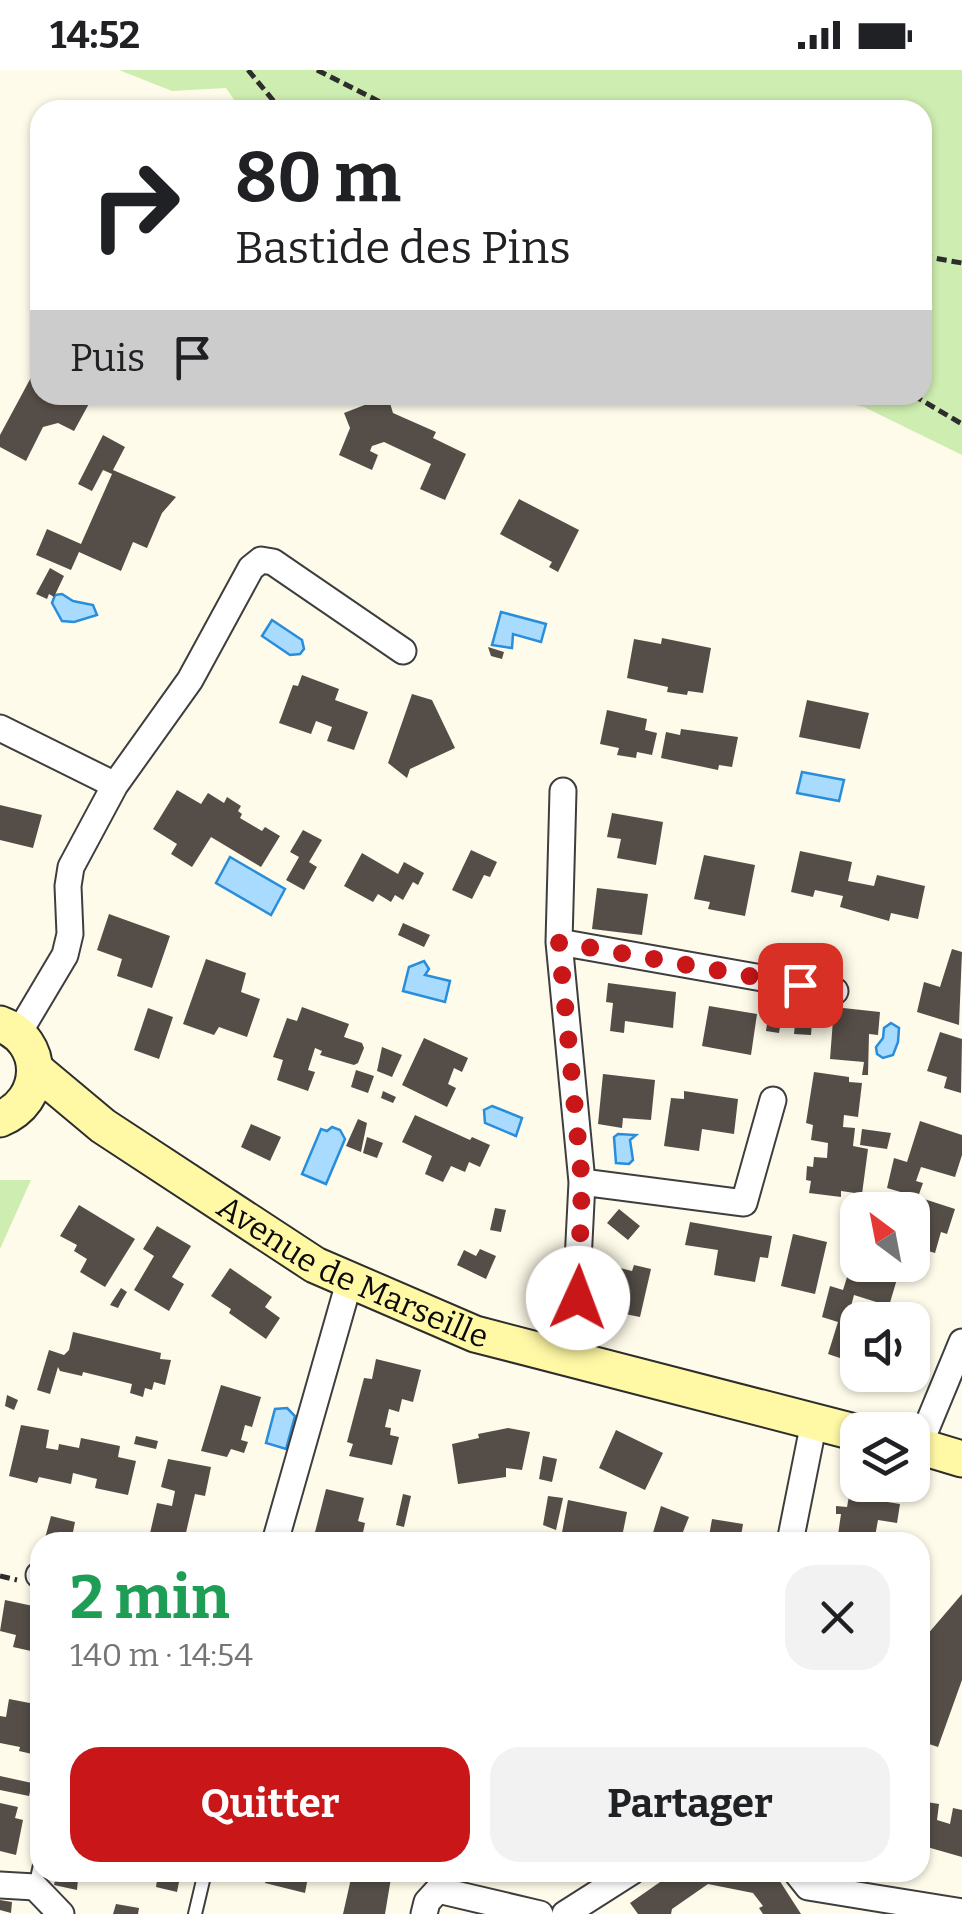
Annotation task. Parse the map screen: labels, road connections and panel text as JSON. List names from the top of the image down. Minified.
{"streets":{"street":["Avenue de Marseille"]},"north":"top left","page":{"status":"14:52","turn":["80 m","Bastide des Pins"],"then":"Puis","heading":["2 min","140 m · 14:54"],"buttons":["Quitter","Partager"]}}
